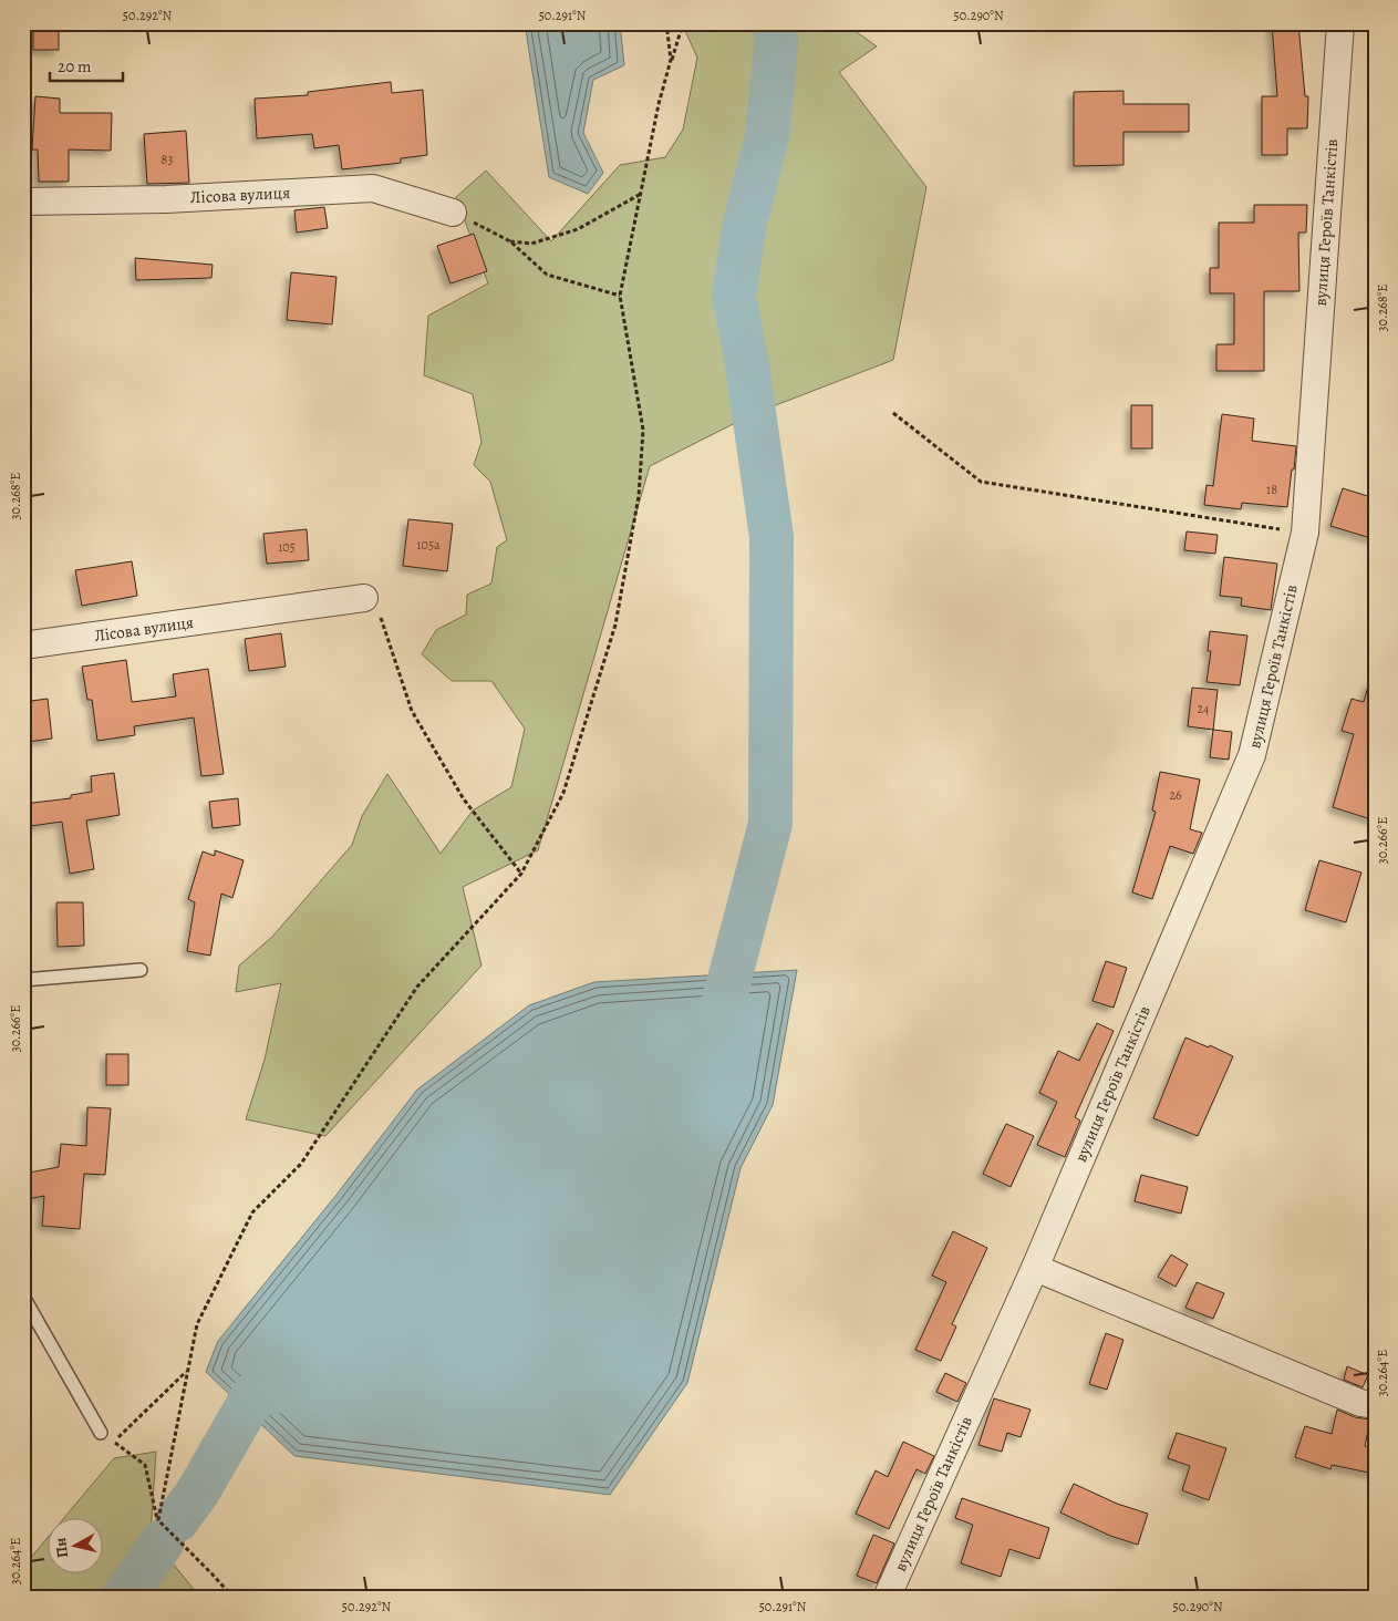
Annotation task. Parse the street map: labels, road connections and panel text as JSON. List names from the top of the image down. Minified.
{"streets":{"street":["Лісова вулиця","вулиця Героїв Танкістів"]},"house_numbers":["83","18","105а","105","24","26"],"scale_bar":"20 m","north":"left","coordinates":["50.292°N","50.291°N","50.290°N","30.268°E","30.266°E","30.264°E"]}
